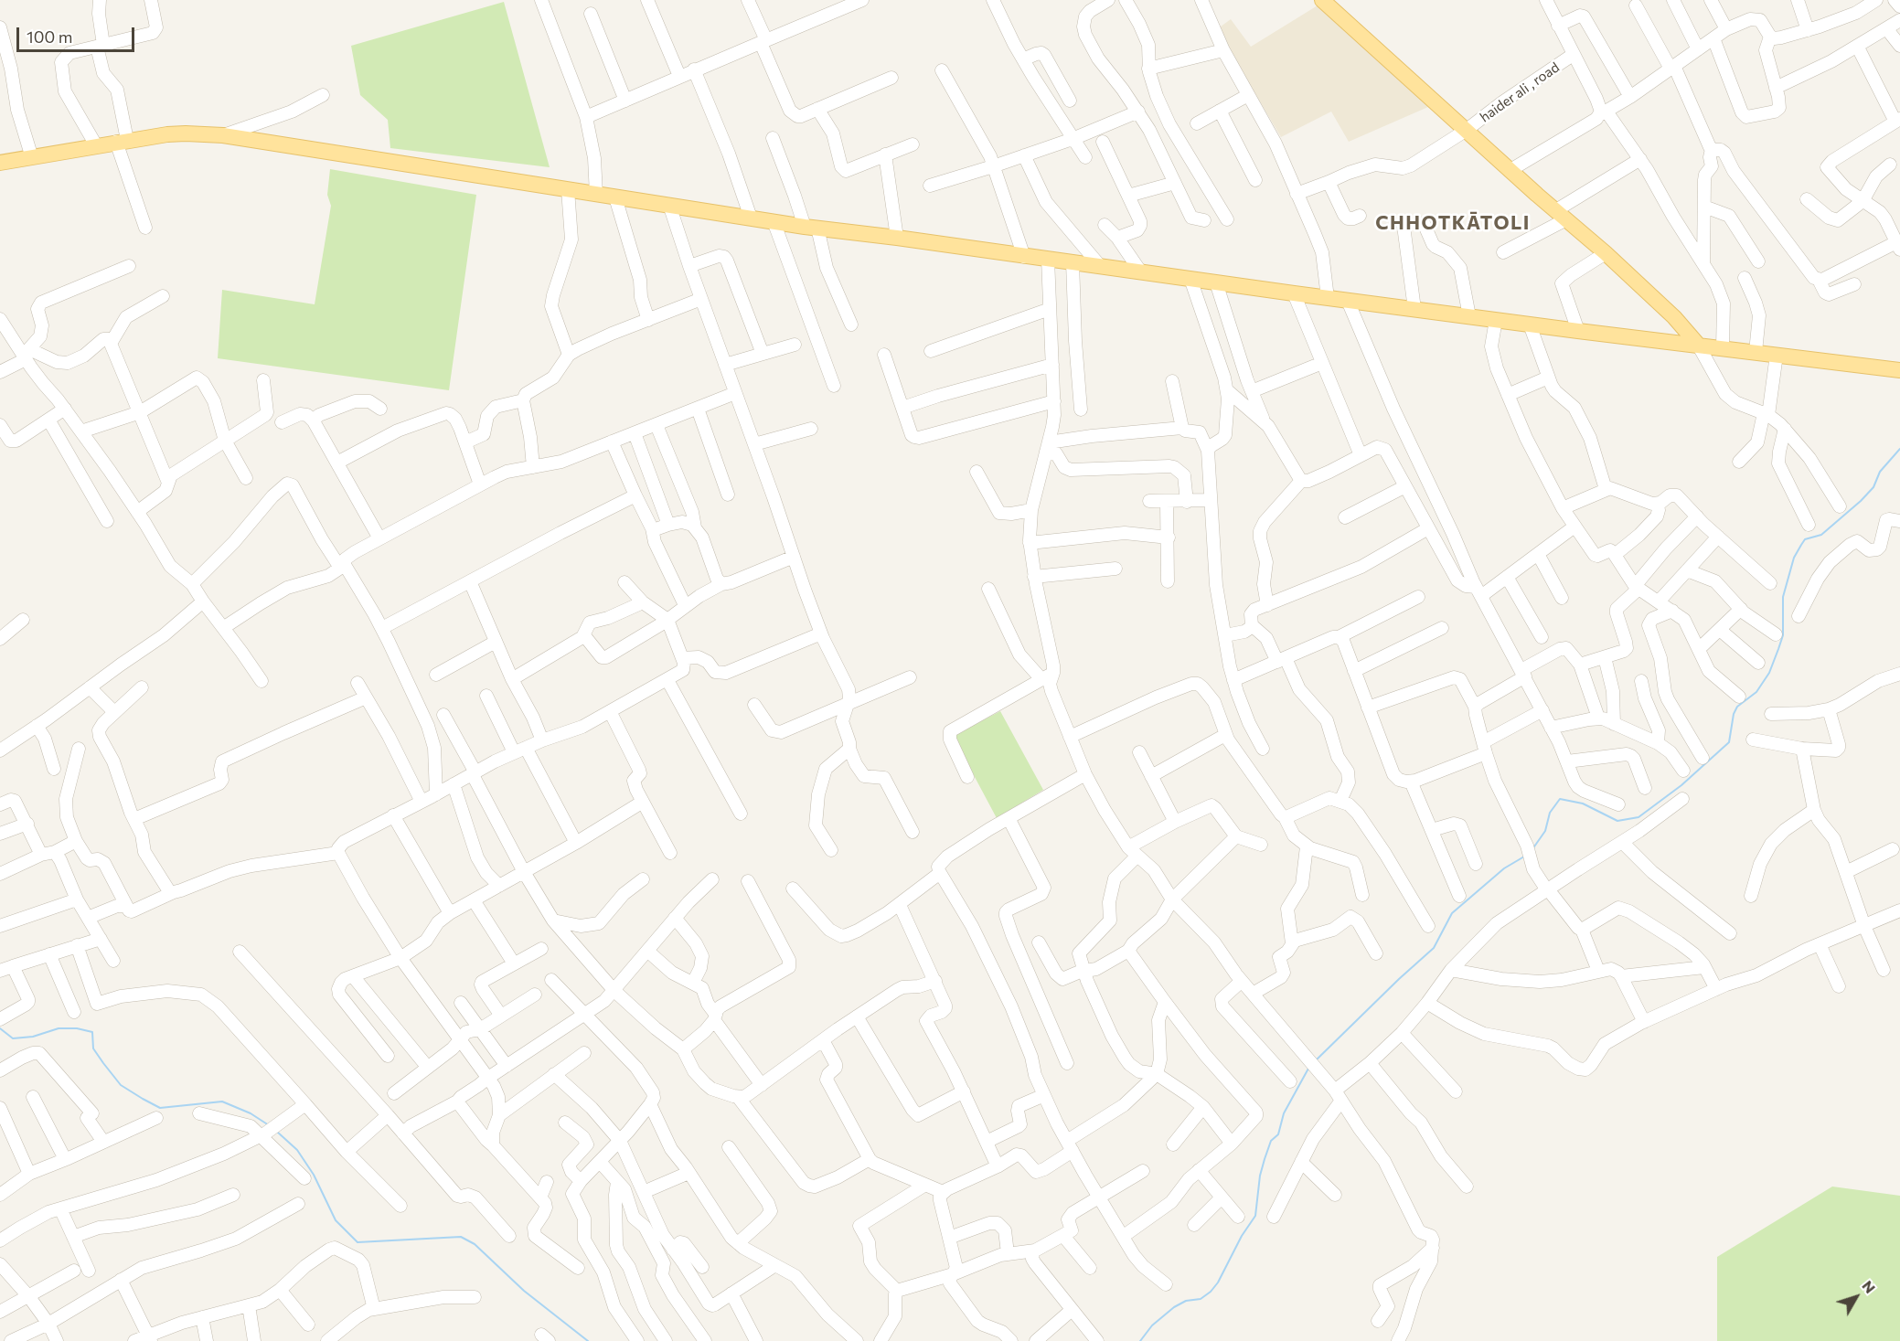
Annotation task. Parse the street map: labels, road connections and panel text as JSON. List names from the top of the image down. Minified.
{"streets":{"street":["haider ali , road"]},"districts":["CHHOTKĀTOLI"],"scale_bar":"100 m","north":"top right"}
